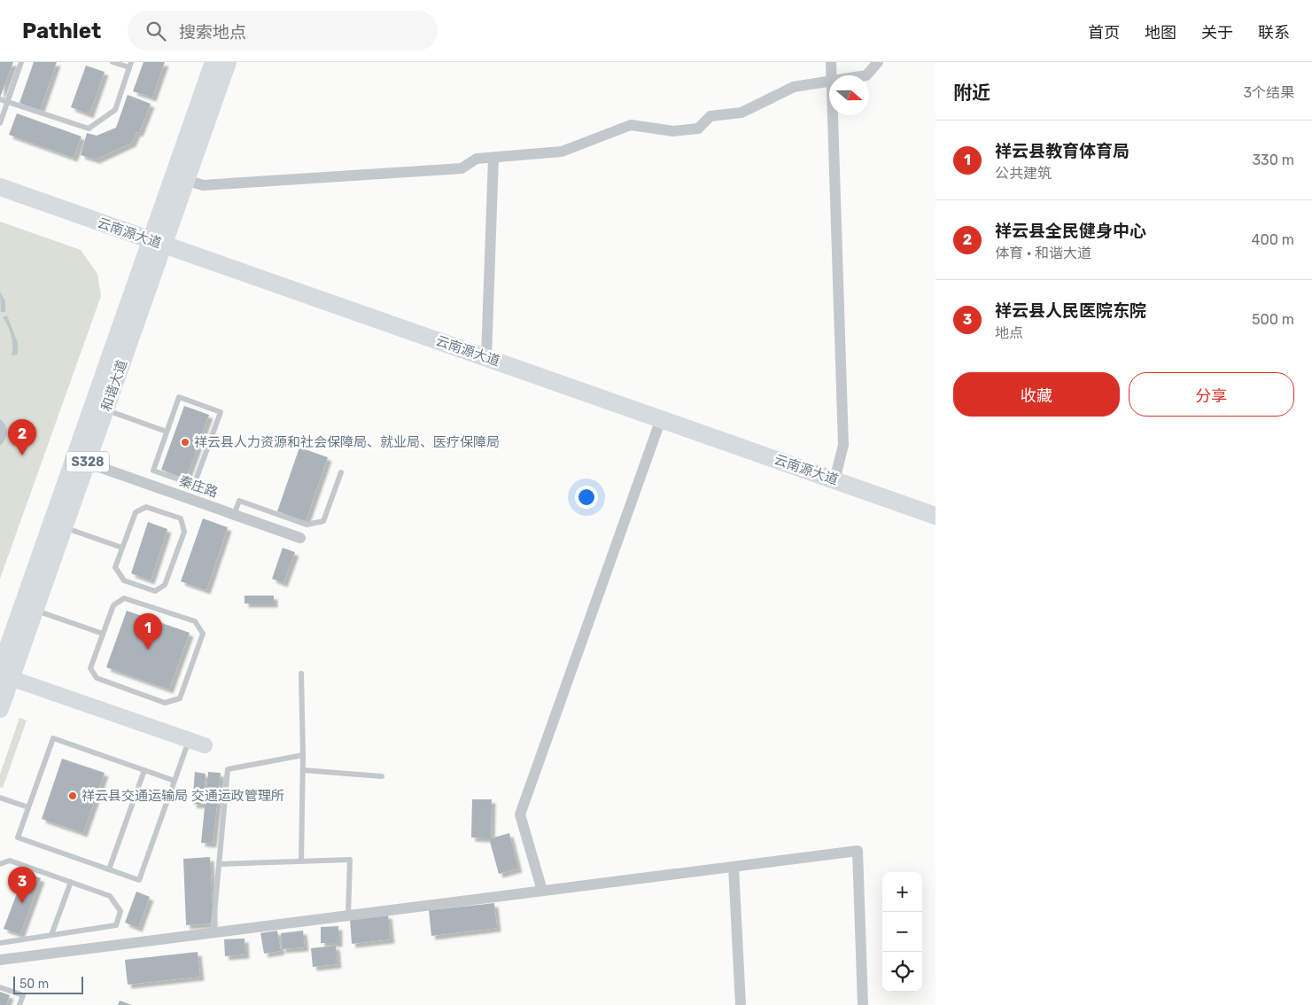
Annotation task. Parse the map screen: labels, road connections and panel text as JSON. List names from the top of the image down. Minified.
{"streets":{"main road":["云南源大道","和谐大道","S328"],"street":["秦庄路"]},"crossings":[["云南源大道","和谐大道"],["和谐大道","秦庄路"]],"places":["祥云县人力资源和社会保障局、就业局、医疗保障局","祥云县交通运输局 交通运政管理所"],"scale_bar":"50 m","north":"right","page":{"header":"Pathlet","search":"搜索地点","nav":["首页","地图","关于","联系"],"heading":["附近","3个结果"],"list":[{"mark":"1","name":"祥云县教育体育局","note":"公共建筑","value":"330 m"},{"mark":"2","name":"祥云县全民健身中心","note":"体育 · 和谐大道","value":"400 m"},{"mark":"3","name":"祥云县人民医院东院","note":"地点","value":"500 m"}],"buttons":["收藏","分享"],"pins":["2","1","3"],"map_buttons":["+","−"],"scale":"50 m"}}
